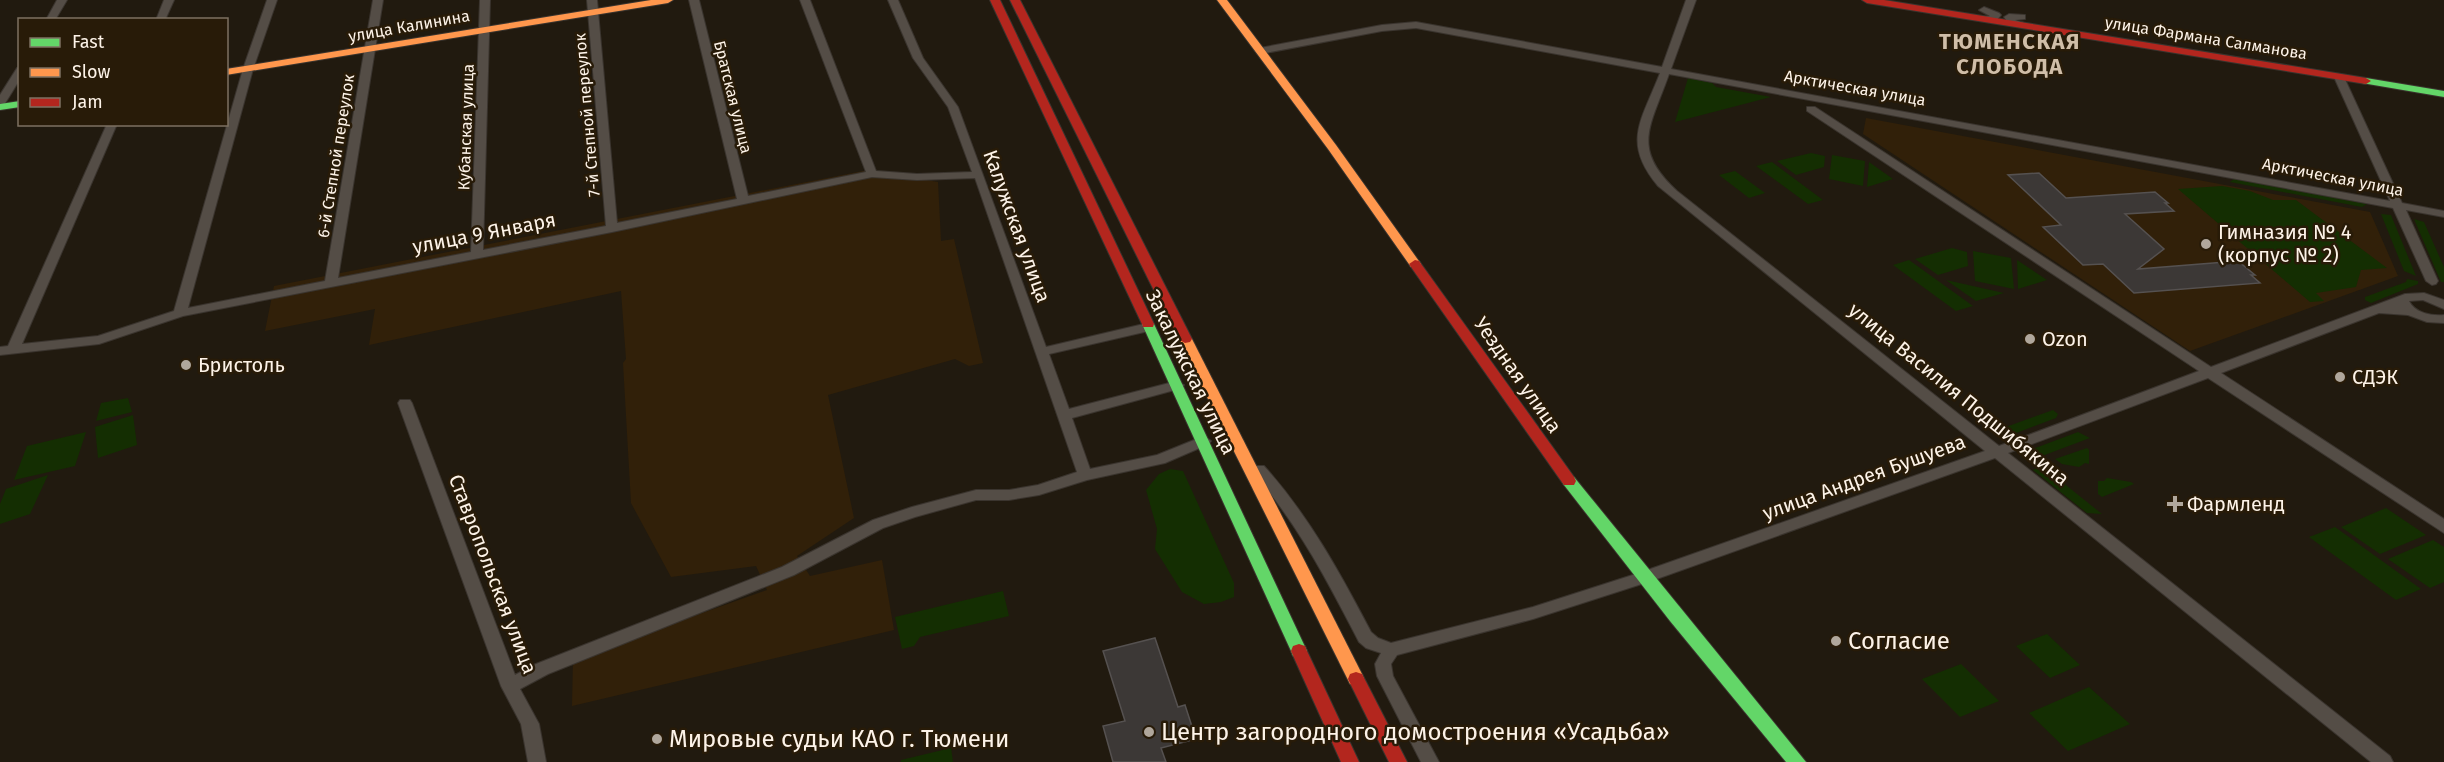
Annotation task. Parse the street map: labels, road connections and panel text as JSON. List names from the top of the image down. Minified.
{"streets":{"main road":["улица Калинина","улица Фармана Салманова","Закалужская улица","Уездная улица"],"street":["Арктическая улица","Братская улица","7-й Степной переулок","Кубанская улица","6-й Степной переулок","Калужская улица","улица 9 Января","улица Василия Подшибякина","улица Андрея Бушуева","Ставропольская улица"]},"crossings":[["улица Калинина","7-й Степной переулок"],["улица Калинина","Кубанская улица"],["улица Калинина","6-й Степной переулок"],["Арктическая улица","Уездная улица"],["Арктическая улица","улица Василия Подшибякина"],["Арктическая улица","улица Андрея Бушуева"],["Братская улица","улица 9 Января"],["7-й Степной переулок","улица 9 Января"],["Кубанская улица","улица 9 Января"],["6-й Степной переулок","улица 9 Января"],["Калужская улица","улица 9 Января"],["Уездная улица","улица Андрея Бушуева"],["улица Василия Подшибякина","улица Андрея Бушуева"]],"districts":["ТЮМЕНСКАЯ СЛОБОДА"],"places":{"other":["Гимназия № 4 (корпус № 2)","Ozon","Бристоль","СДЭК","Согласие","Центр загородного домостроения «Усадьба»","Мировые судьи КАО г. Тюмени"],"health":["Фармленд"]},"legend":["Fast","Slow","Jam"]}
